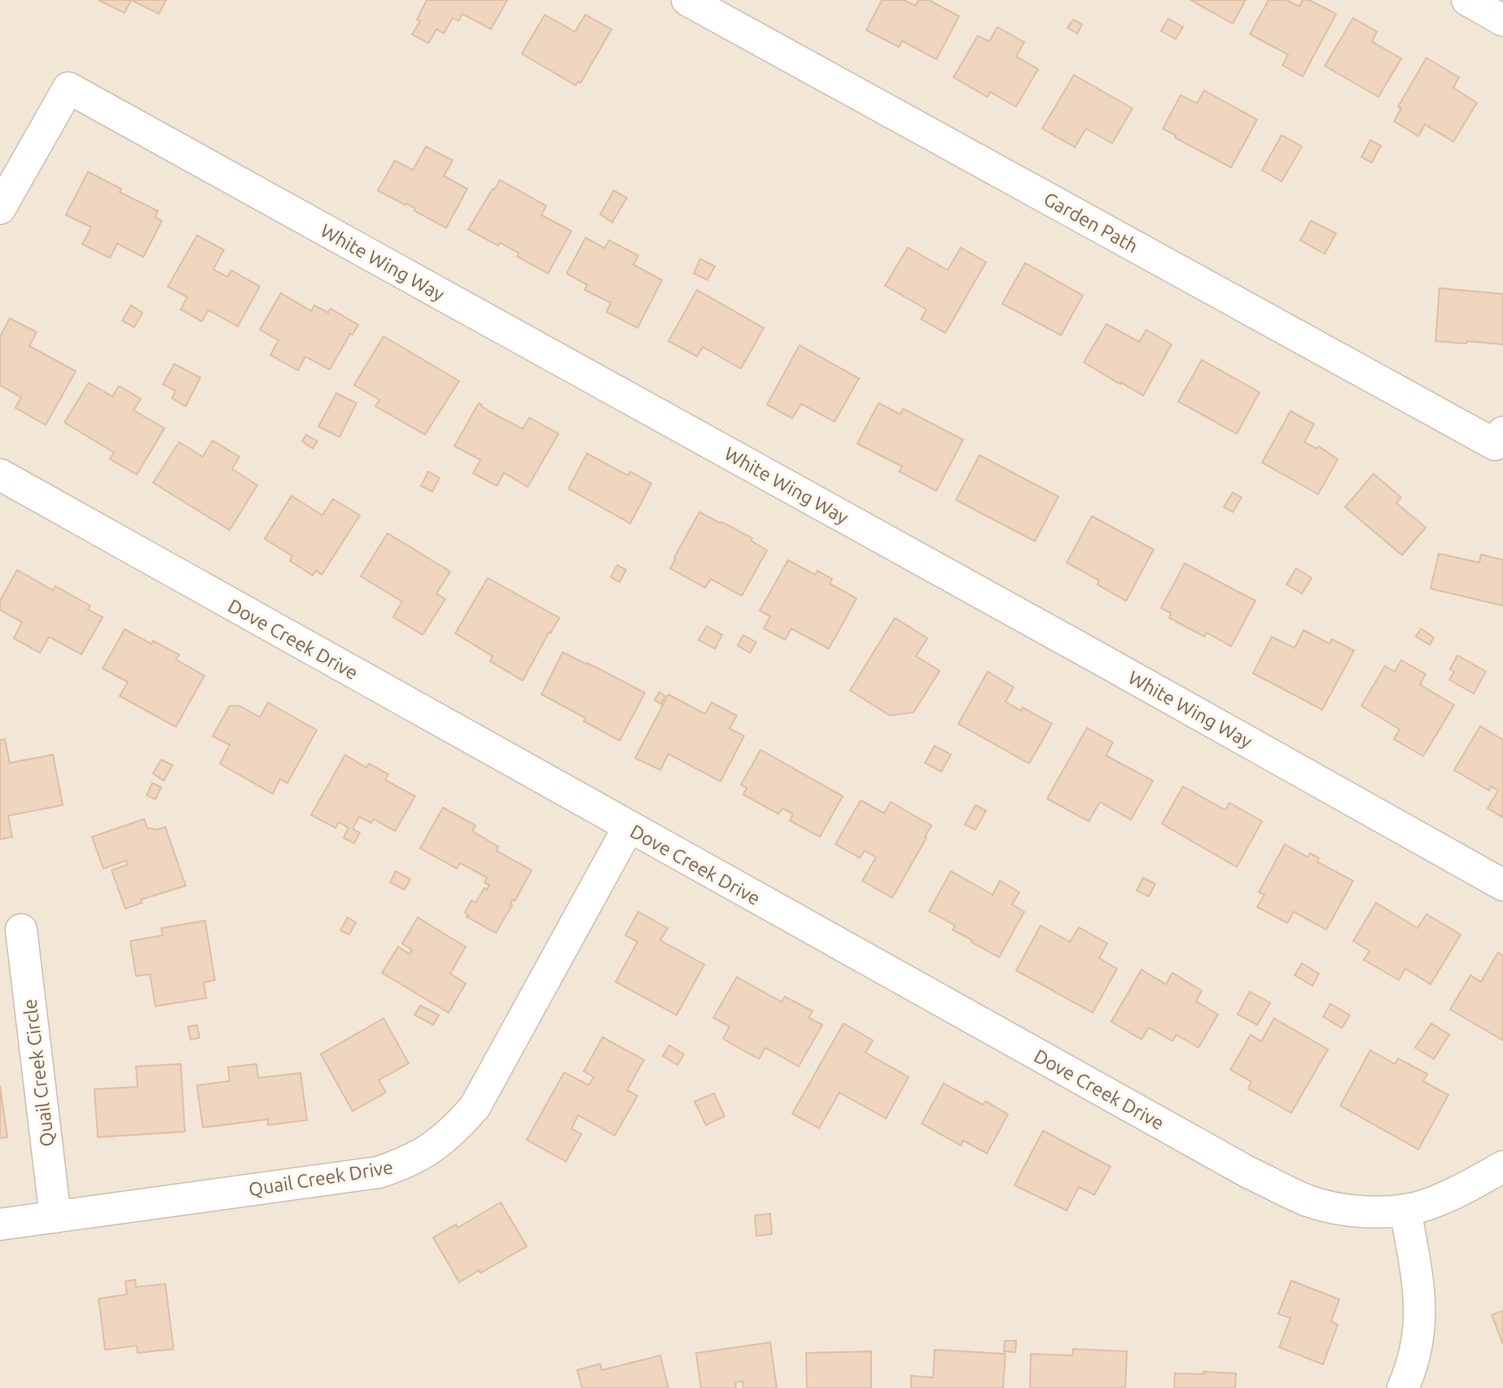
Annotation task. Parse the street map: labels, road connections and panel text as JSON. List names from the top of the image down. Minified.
{"streets":{"street":["Garden Path","White Wing Way","Dove Creek Drive","Quail Creek Circle","Quail Creek Drive"]},"crossings":[["Dove Creek Drive","Quail Creek Drive"],["Quail Creek Circle","Quail Creek Drive"]]}
